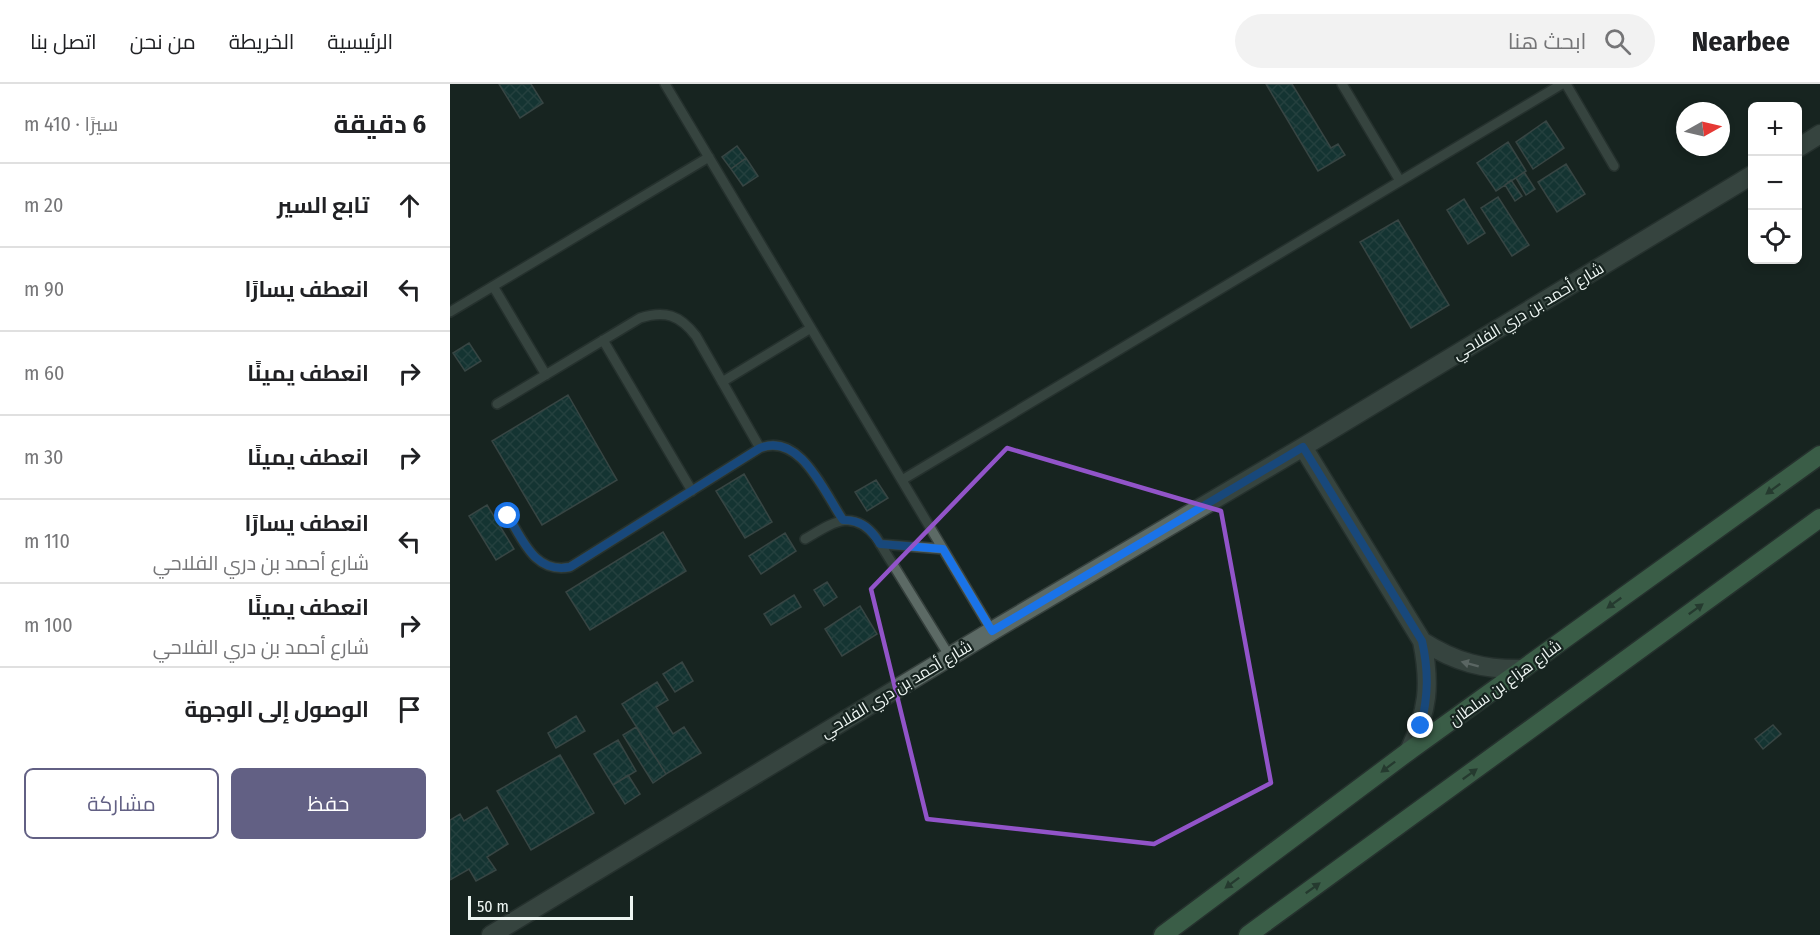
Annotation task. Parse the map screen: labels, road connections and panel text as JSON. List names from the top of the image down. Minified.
{"streets":{"main road":["شارع هزاع بن سلطان"],"street":["شارع أحمد بن دري الفلاحي"]},"scale_bar":"50 m","north":"right","page":{"header":"Nearbee","search":"ابحث هنا","nav":["الرئيسية","الخريطة","من نحن","اتصل بنا"],"heading":["6 دقيقة","سيرًا · 410 m"],"map_buttons":["+","−"],"list":[["تابع السير","20 m"],["انعطف يسارًا","90 m"],["انعطف يمينًا","60 m"],["انعطف يمينًا","30 m"],["انعطف يسارًا","شارع أحمد بن دري الفلاحي","110 m"],["انعطف يمينًا","شارع أحمد بن دري الفلاحي","100 m"],"الوصول إلى الوجهة"],"buttons":["حفظ","مشاركة"],"scale":"50 m"}}
